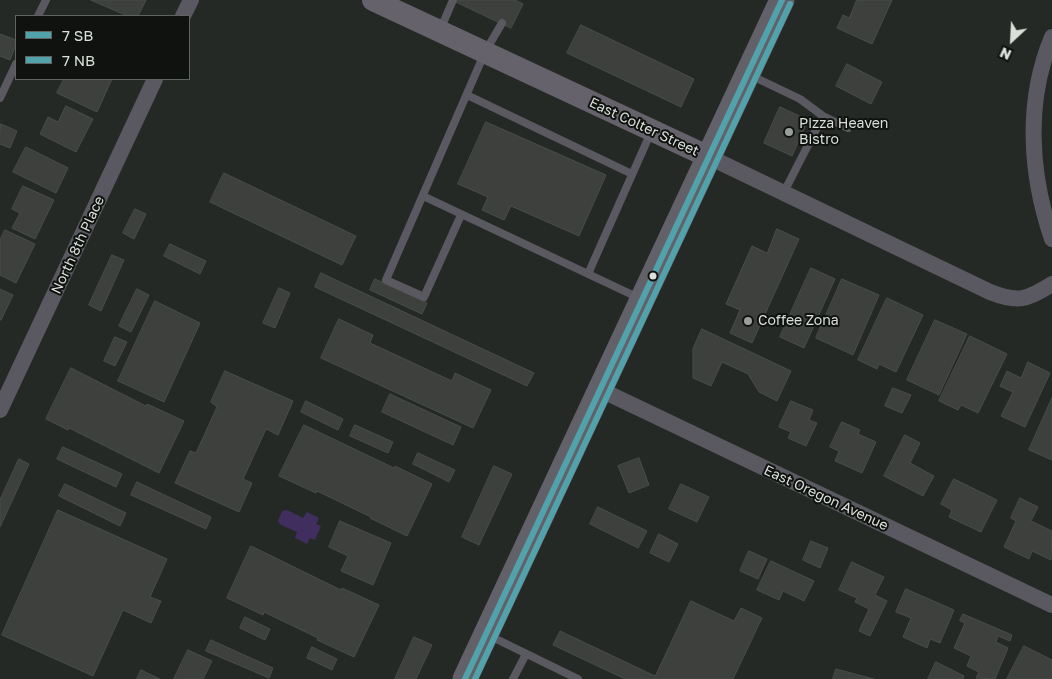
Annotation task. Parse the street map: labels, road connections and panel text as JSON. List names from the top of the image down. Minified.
{"streets":{"street":["East Colter Street","North 8th Place","East Oregon Avenue"]},"places":["Pizza Heaven Bistro","Coffee Zona"],"legend":["7 SB","7 NB"],"north":"bottom left"}
